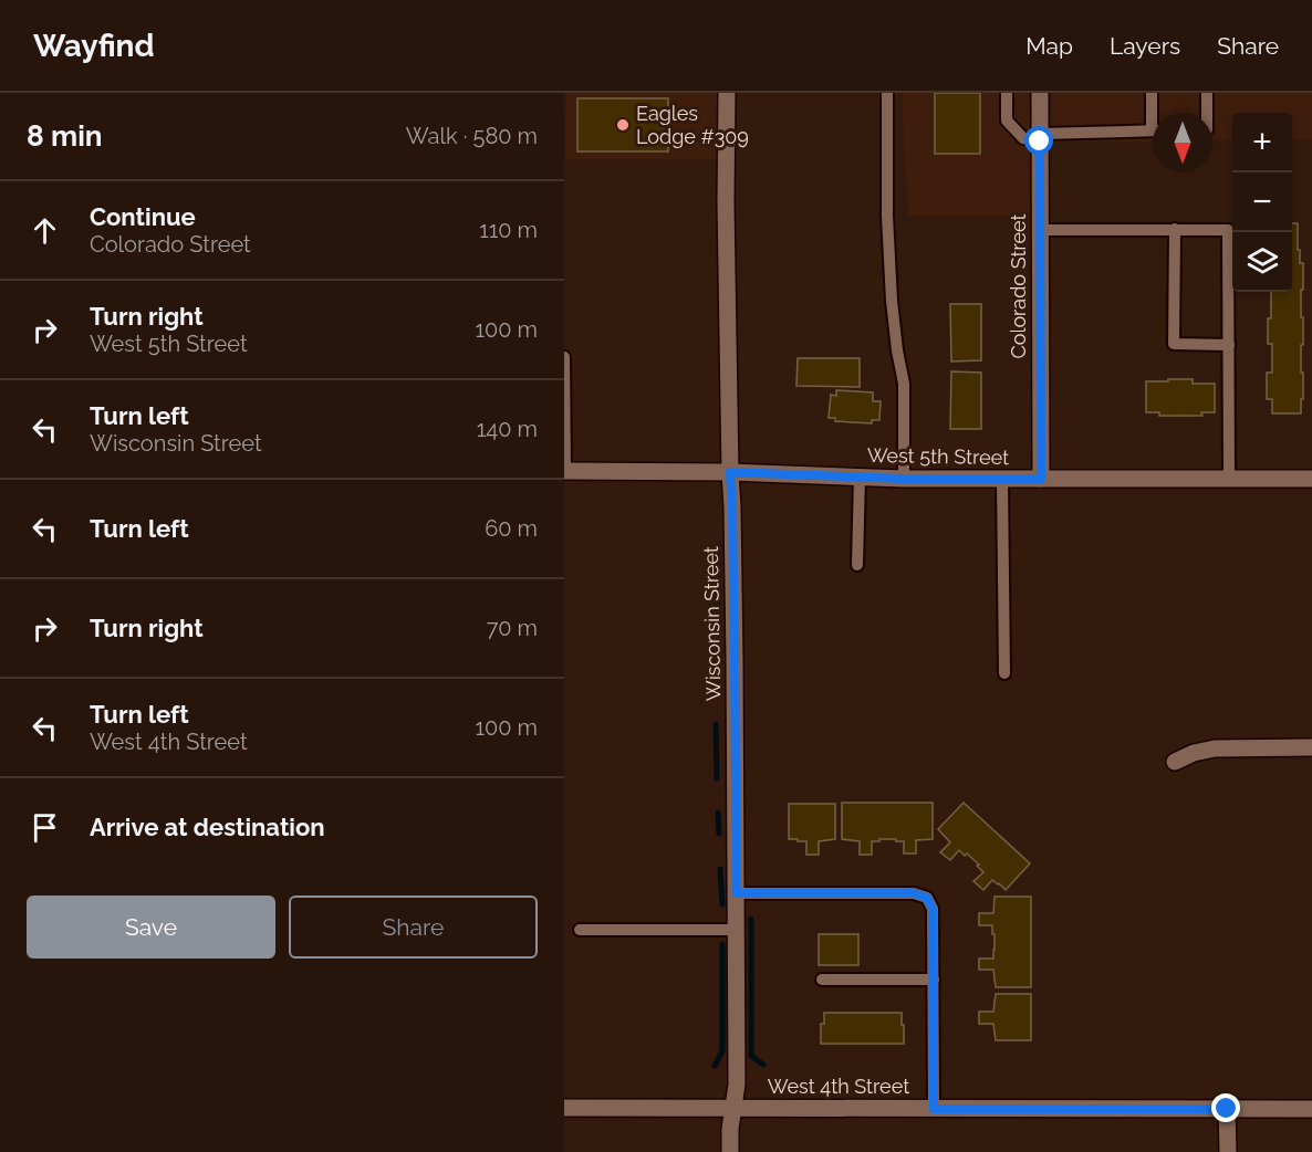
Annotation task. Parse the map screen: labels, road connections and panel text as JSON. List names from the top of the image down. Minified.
{"streets":{"street":["Colorado Street","West 5th Street","Wisconsin Street","West 4th Street"]},"crossings":[["Colorado Street","West 5th Street"],["West 5th Street","Wisconsin Street"],["Wisconsin Street","West 4th Street"]],"places":["Eagles Lodge #309"],"north":"bottom","page":{"header":"Wayfind","nav":["Map","Layers","Share"],"heading":["8 min","Walk · 580 m"],"map_buttons":["+","−"],"list":[["Continue","Colorado Street","110 m"],["Turn right","West 5th Street","100 m"],["Turn left","Wisconsin Street","140 m"],["Turn left","60 m"],["Turn right","70 m"],["Turn left","West 4th Street","100 m"],"Arrive at destination"],"buttons":["Save","Share"]}}
